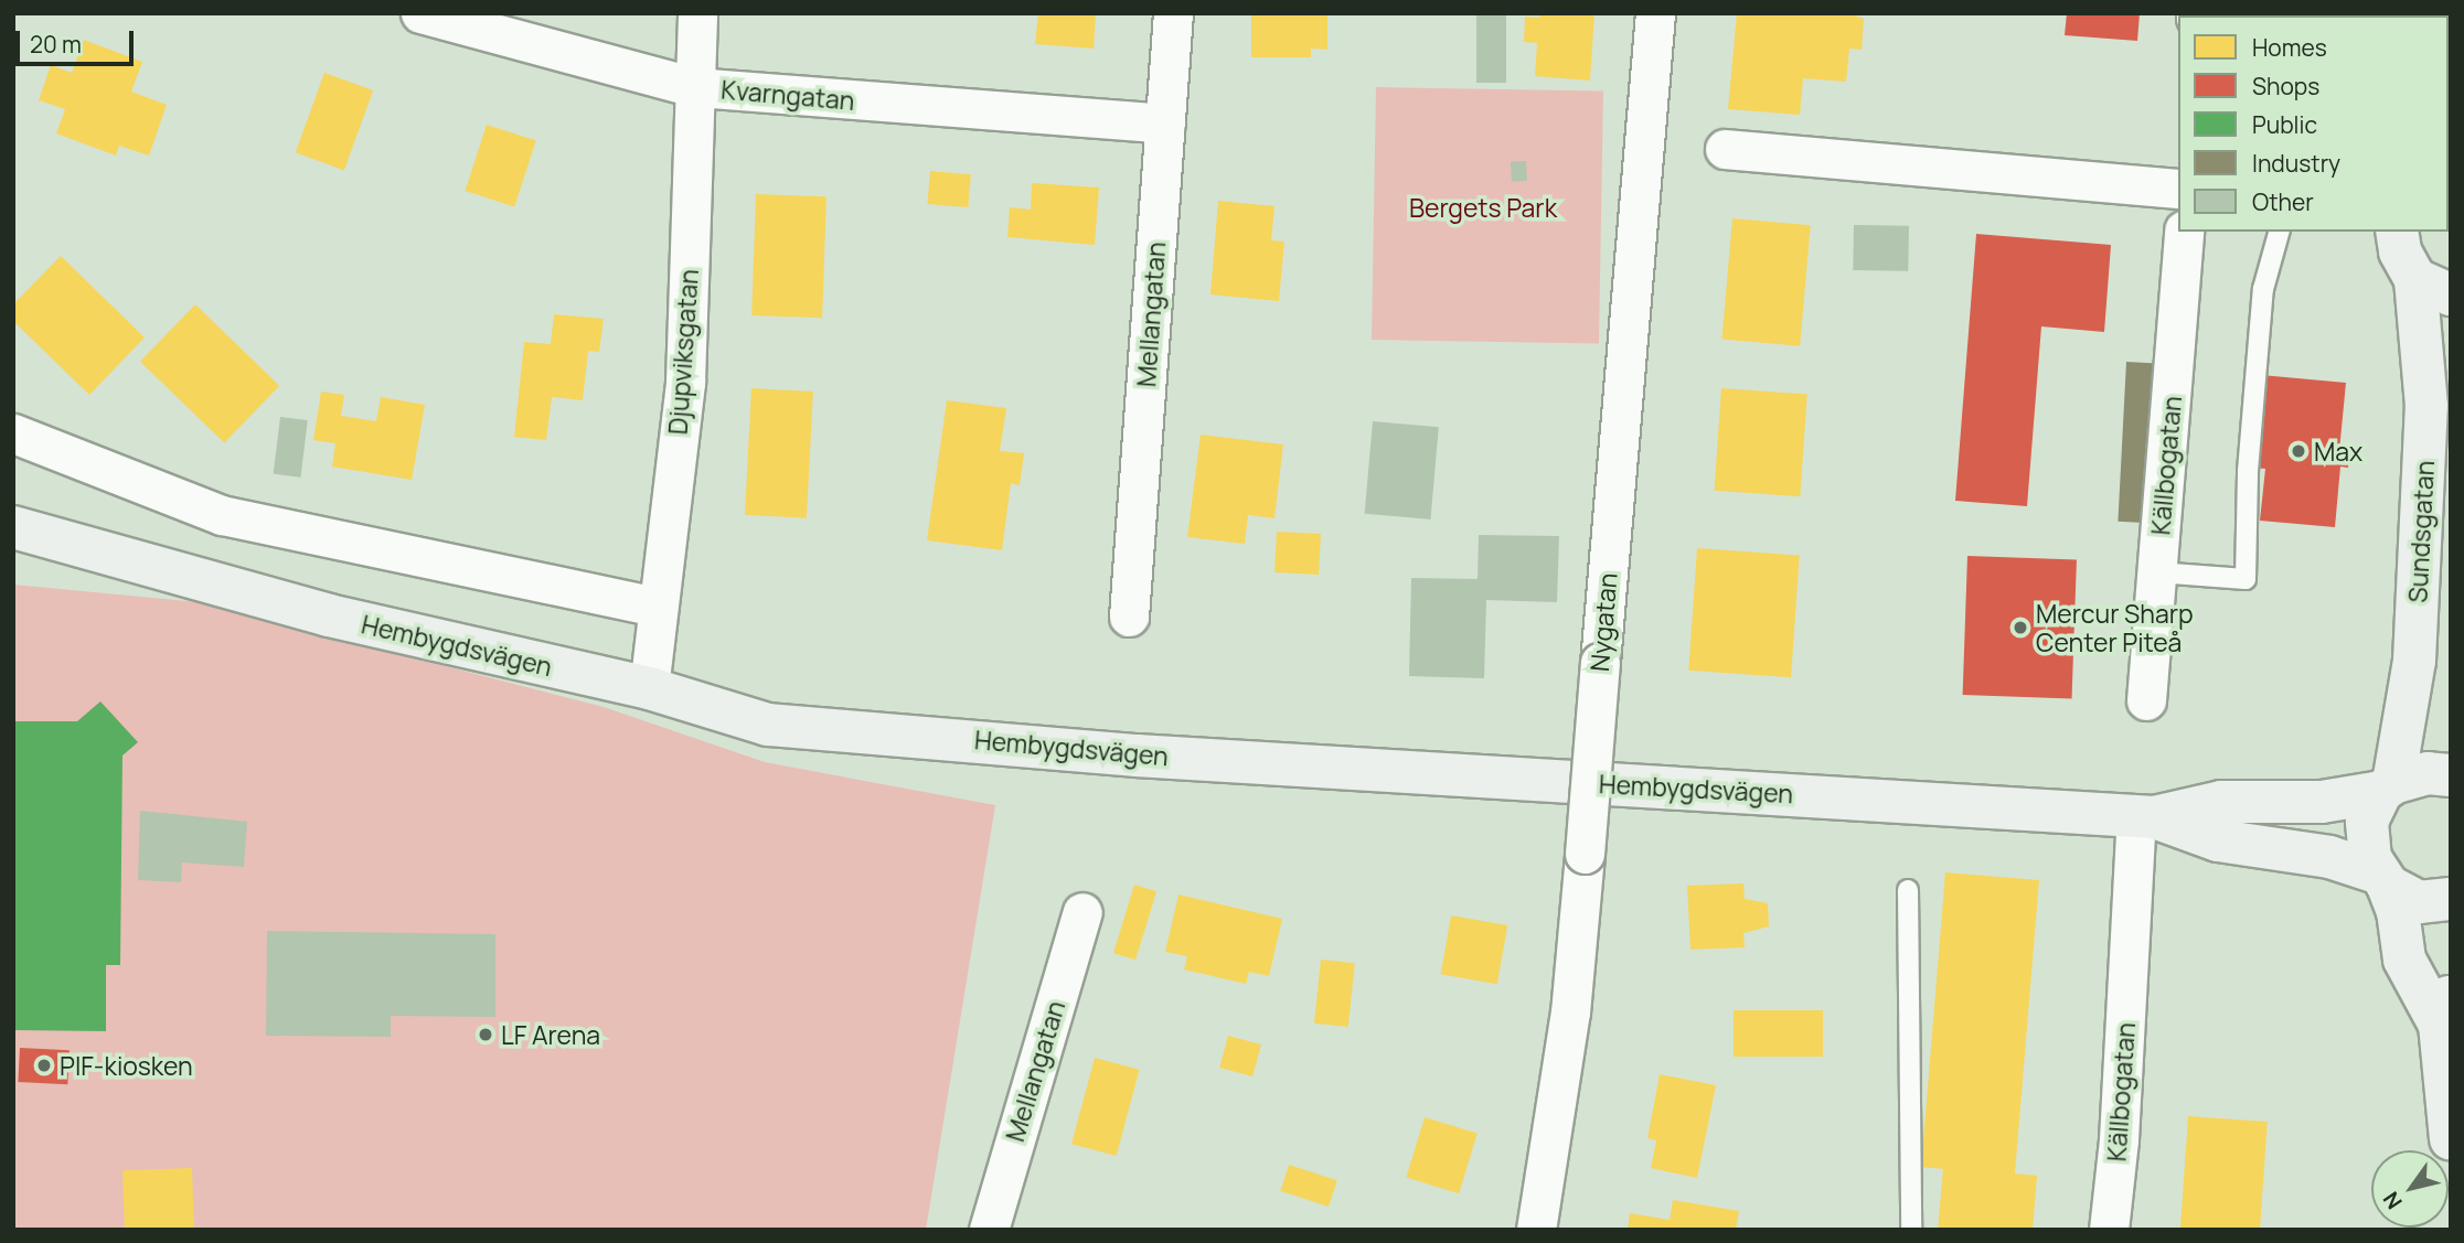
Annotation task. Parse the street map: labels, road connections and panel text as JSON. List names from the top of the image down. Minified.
{"streets":{"main road":["Sundsgatan","Hembygdsvägen"],"street":["Kvarngatan","Mellangatan","Djupviksgatan","Källbogatan","Nygatan"]},"crossings":[["Kvarngatan","Mellangatan"],["Kvarngatan","Djupviksgatan"],["Djupviksgatan","Hembygdsvägen"],["Källbogatan","Hembygdsvägen"],["Sundsgatan","Hembygdsvägen"]],"parks":["Bergets Park"],"places":["Max","Mercur Sharp Center Piteå","LF Arena","PIF-kiosken"],"legend":["Homes","Shops","Public","Industry","Other"],"scale_bar":"20 m","north":"bottom left"}
